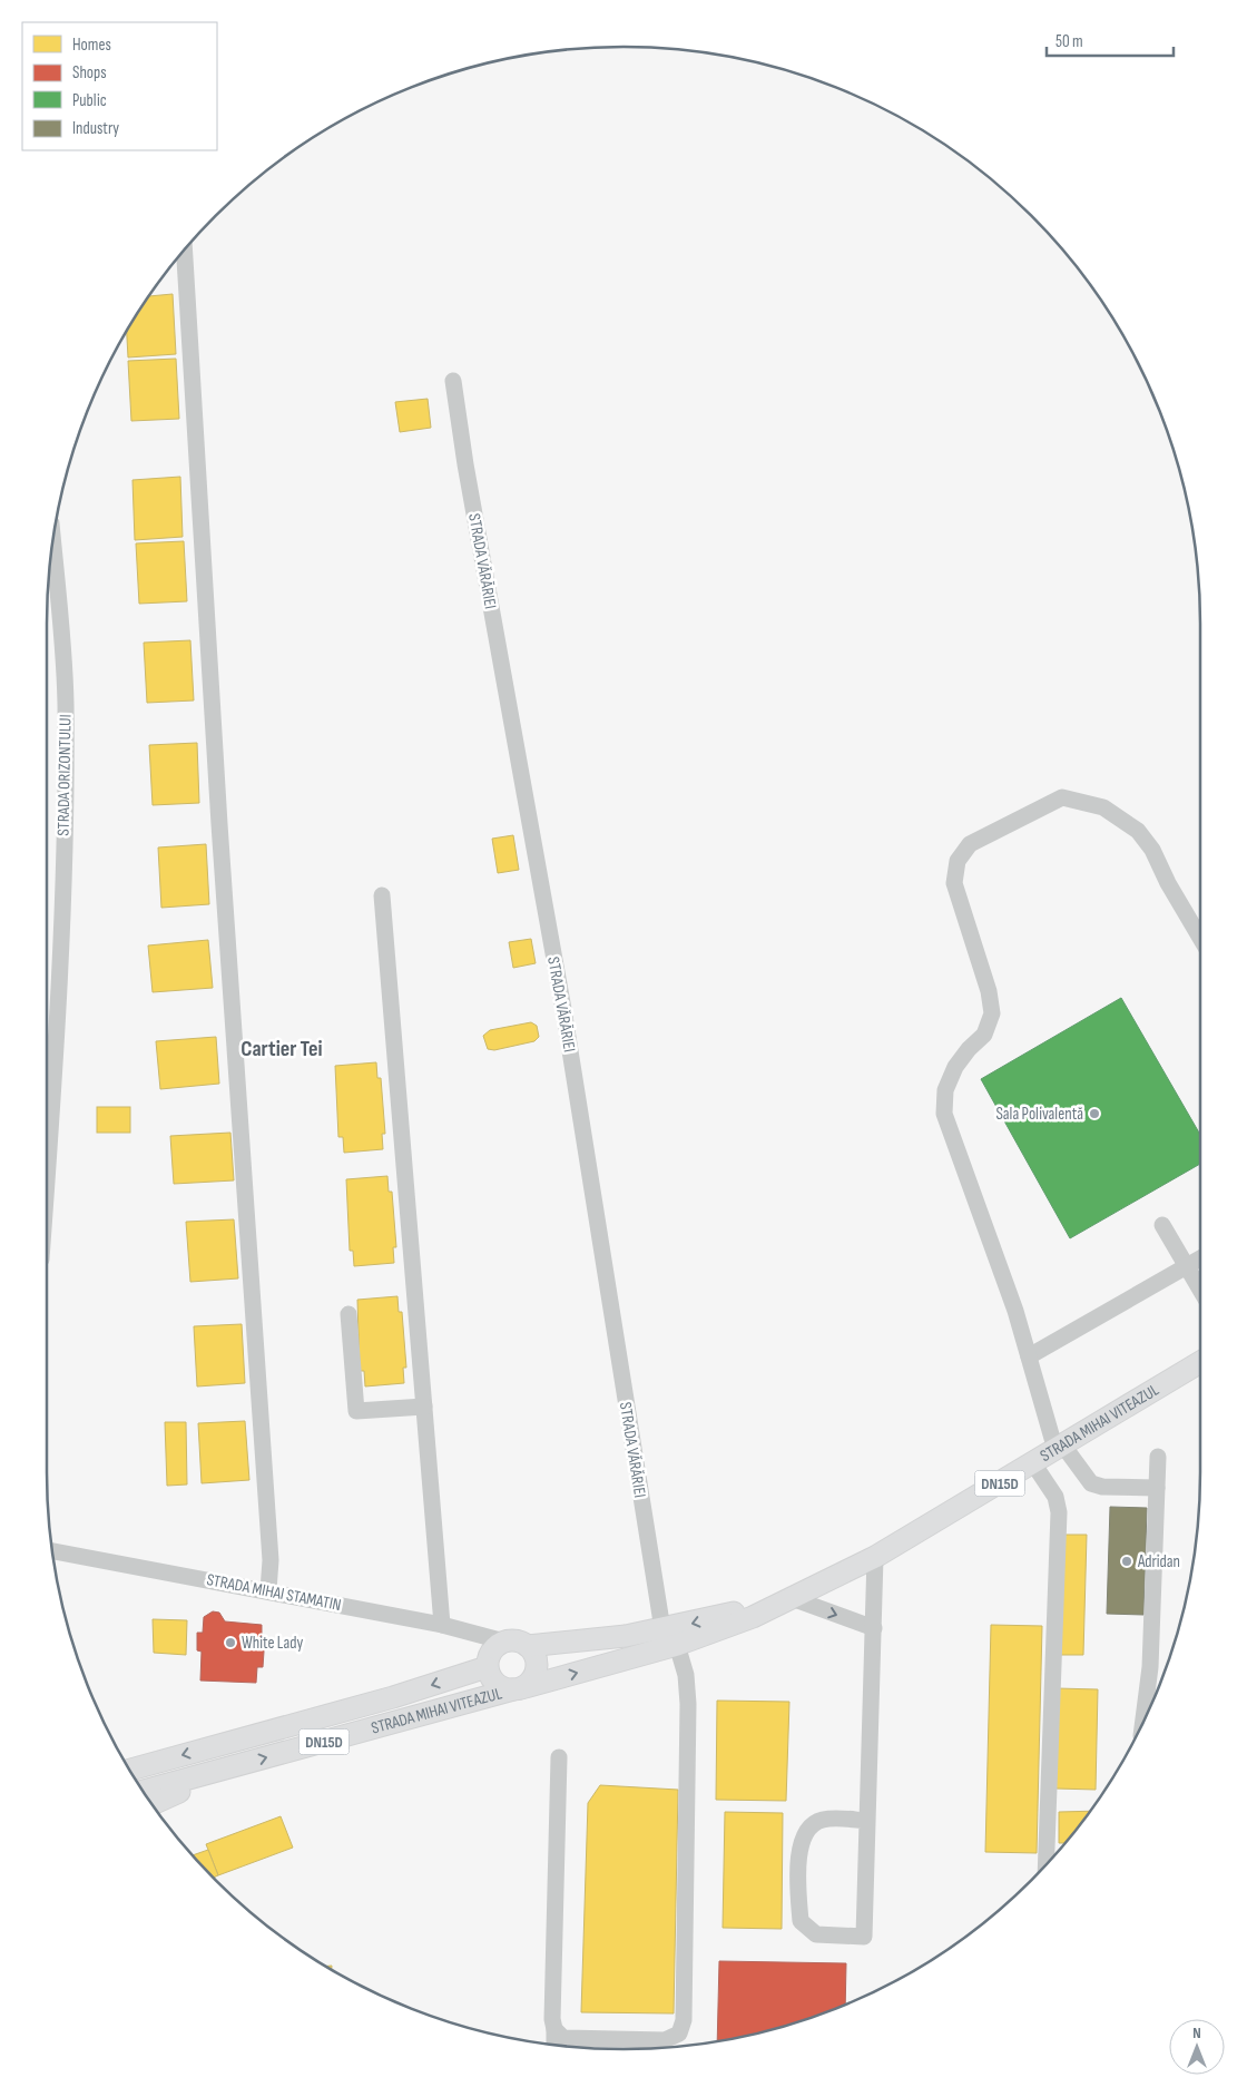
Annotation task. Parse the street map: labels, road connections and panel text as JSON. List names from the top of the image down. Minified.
{"streets":{"main road":["STRADA MIHAI VITEAZUL","DN15D"],"street":["STRADA VĂRĂRIEI","STRADA ORIZONTULUI","STRADA MIHAI STAMATIN"]},"crossings":[["STRADA VĂRĂRIEI","STRADA MIHAI VITEAZUL"],["STRADA MIHAI VITEAZUL","STRADA MIHAI STAMATIN"]],"districts":["Cartier Tei"],"places":["Sala Polivalentă","Adridan","White Lady"],"legend":["Homes","Shops","Public","Industry"],"scale_bar":"50 m","north":"top"}
